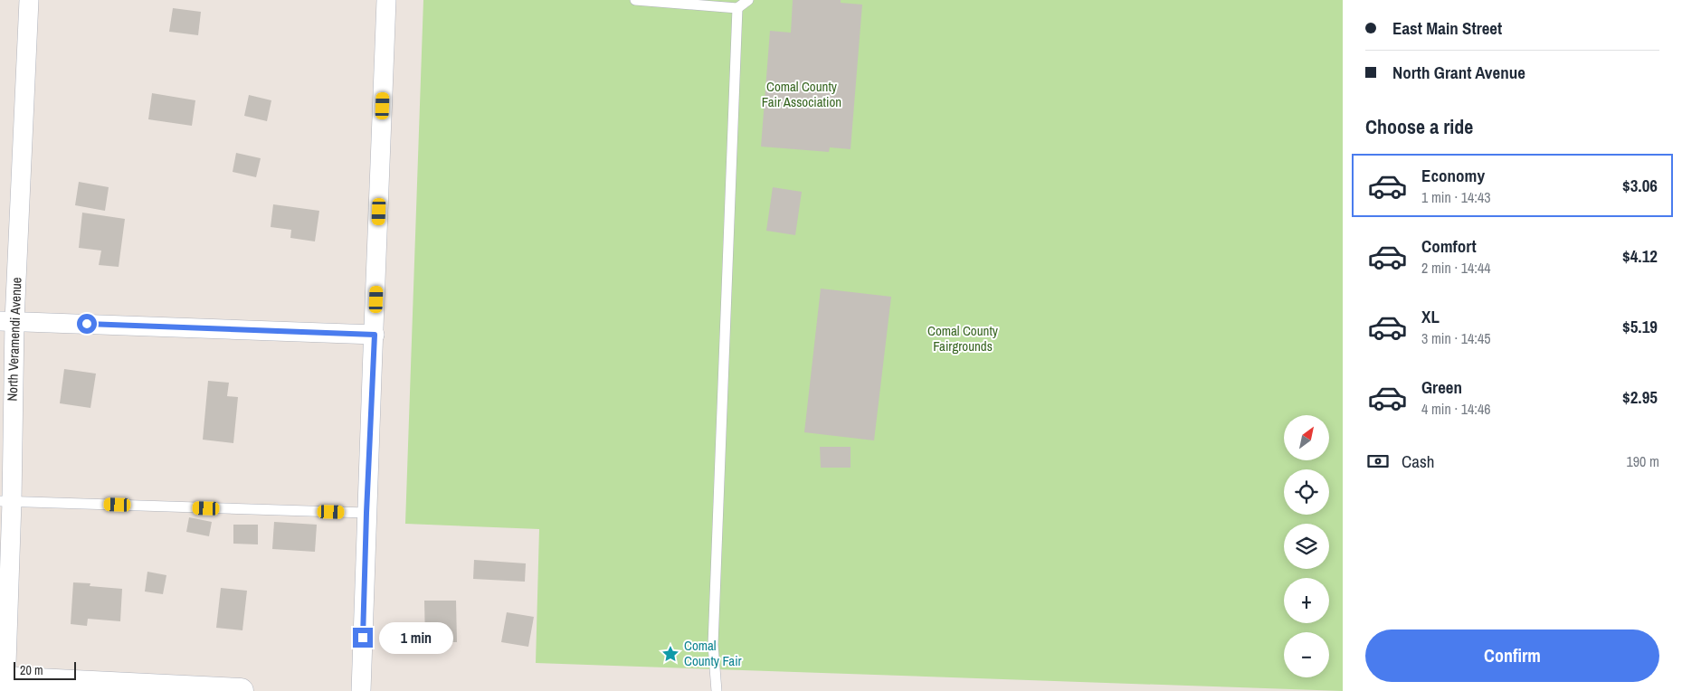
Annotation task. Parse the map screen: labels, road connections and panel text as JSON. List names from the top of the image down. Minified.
{"streets":{"street":["North Veramendi Avenue"]},"parks":["Comal County Fair Association","Comal County Fairgrounds"],"places":{"place":["Comal County Fair"]},"scale_bar":"20 m","north":"top right","page":{"banner":["East Main Street","North Grant Avenue"],"heading":"Choose a ride","list":[{"name":"Economy","note":"1 min · 14:43","value":"$3.06"},{"name":"Comfort","note":"2 min · 14:44","value":"$4.12"},{"name":"XL","note":"3 min · 14:45","value":"$5.19"},{"name":"Green","note":"4 min · 14:46","value":"$2.95"}],"map_buttons":["+","−"],"pay":["Cash","190 m"],"buttons":"Confirm","bubble":"1 min","scale":"20 m"}}
